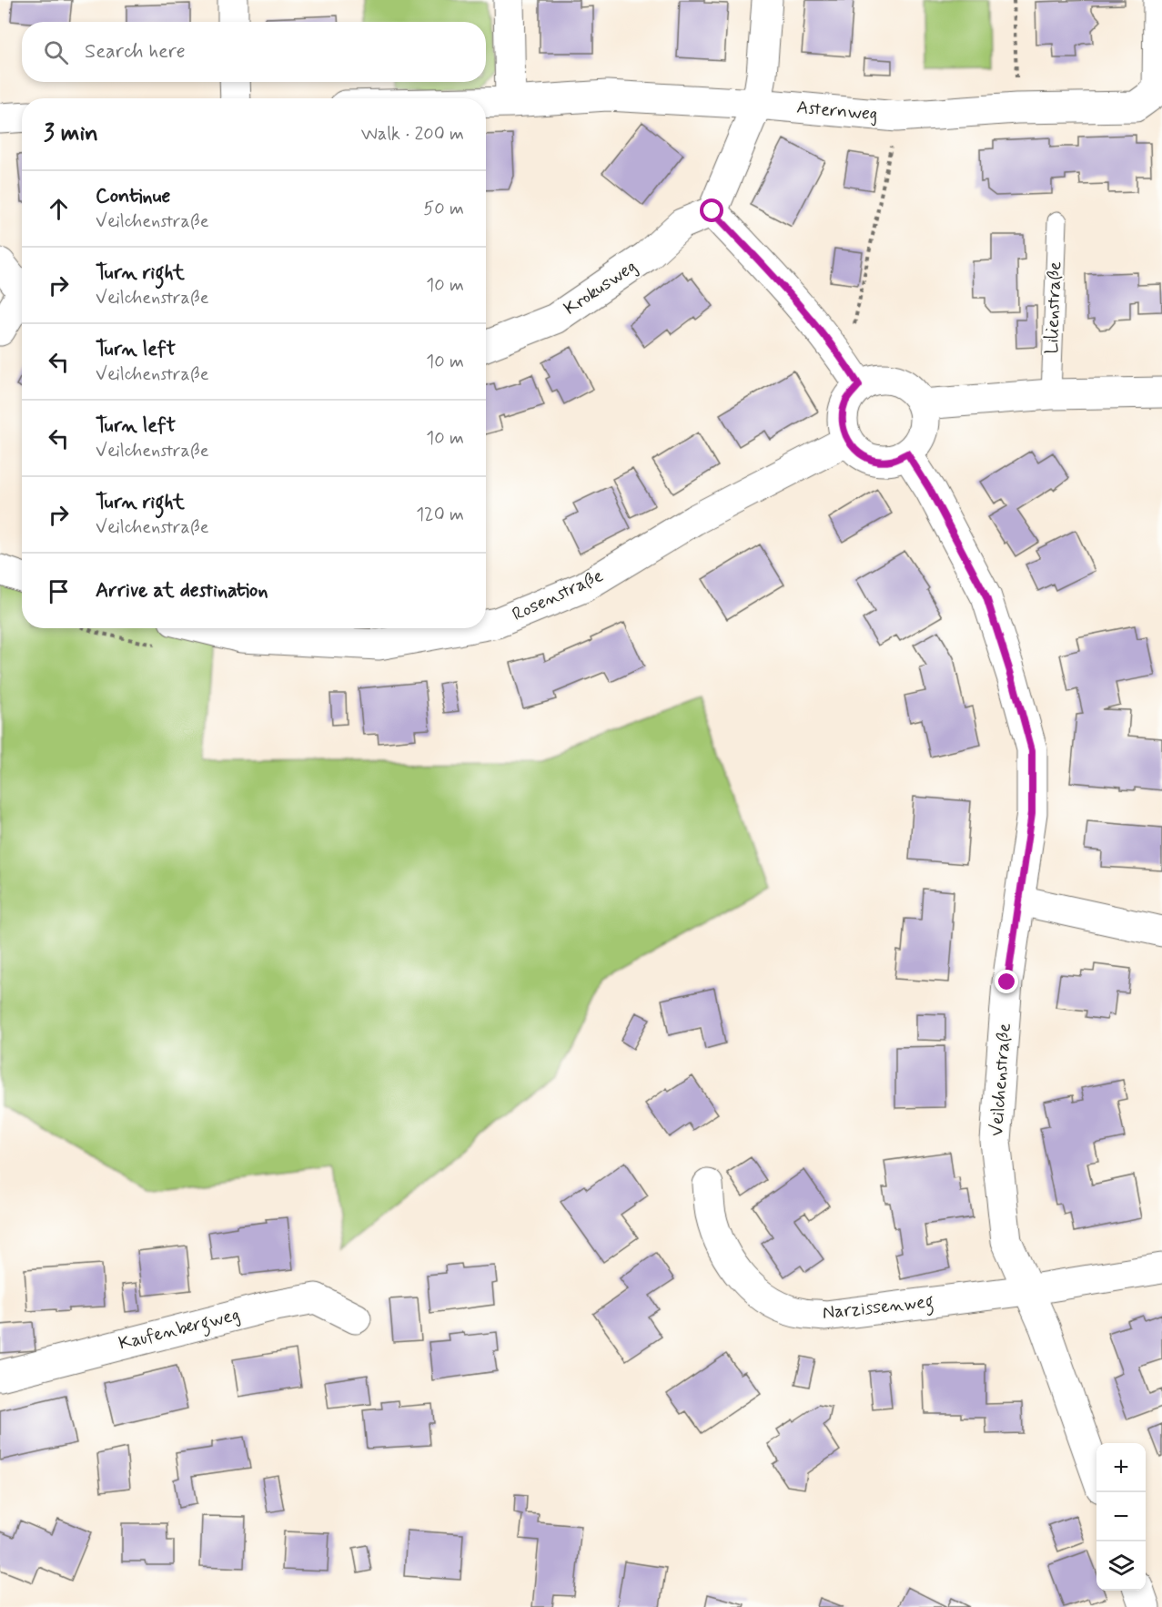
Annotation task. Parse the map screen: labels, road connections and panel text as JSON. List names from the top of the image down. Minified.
{"streets":{"street":["Asternweg","Krokusweg","Rosenstraße","Veilchenstraße","Narzissenweg","Kaufenbergweg"],"lane":["Lilienstraße"]},"crossings":[["Rosenstraße","Veilchenstraße"],["Veilchenstraße","Narzissenweg"]],"page":{"search":"Search here","heading":["3 min","Walk · 200 m"],"list":[["Continue","Veilchenstraße","50 m"],["Turn right","Veilchenstraße","10 m"],["Turn left","Veilchenstraße","10 m"],["Turn left","Veilchenstraße","10 m"],["Turn right","Veilchenstraße","120 m"],"Arrive at destination"],"map_buttons":["+","−"]}}
